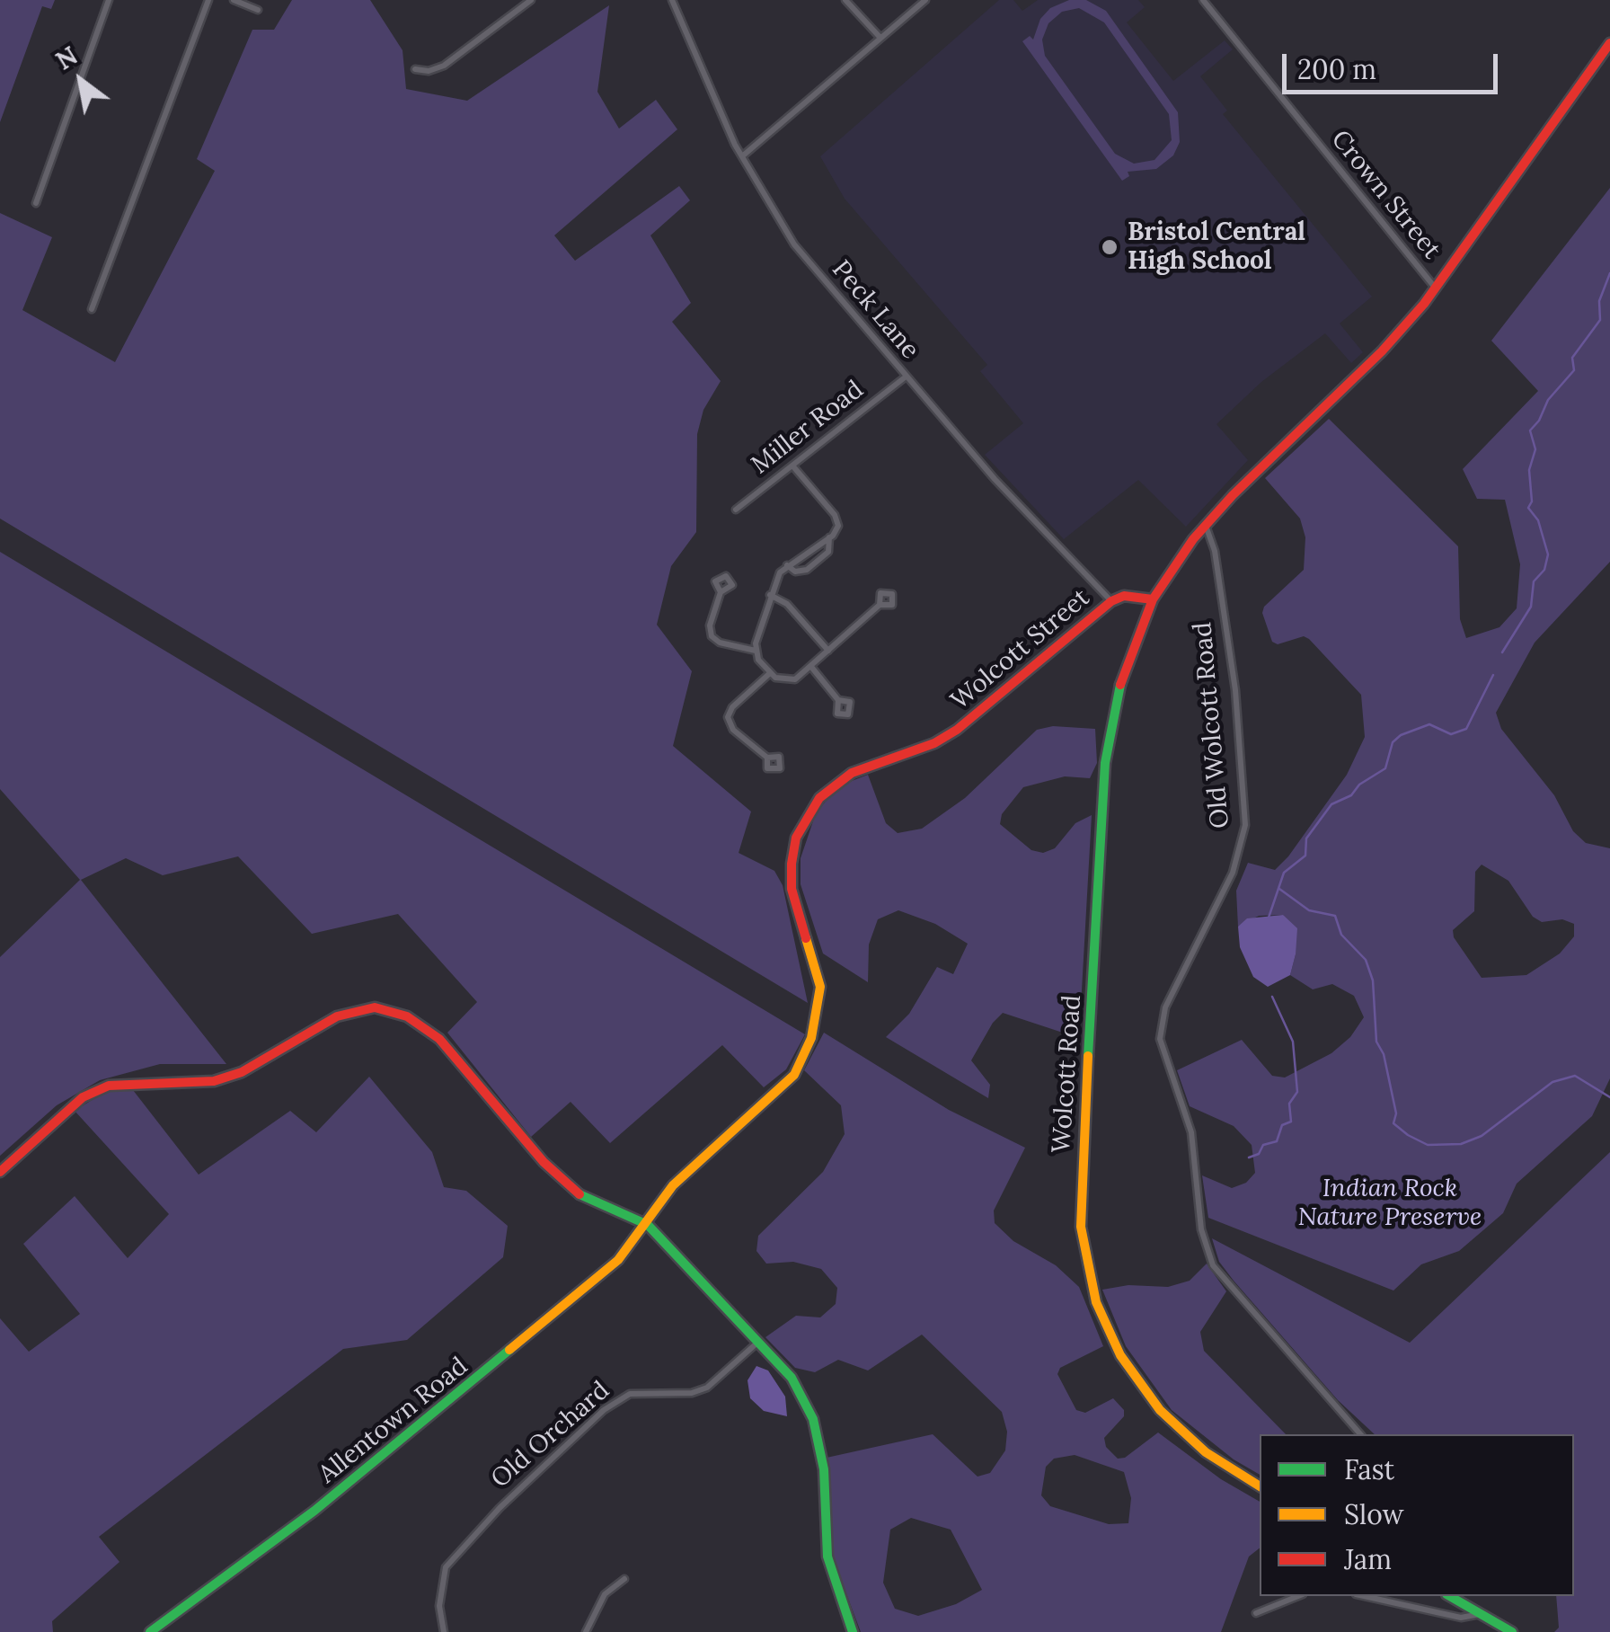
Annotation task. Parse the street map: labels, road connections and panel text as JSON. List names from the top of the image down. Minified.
{"streets":{"main road":["Wolcott Street","Wolcott Road","Allentown Road"],"street":["Crown Street","Peck Lane","Miller Road","Old Wolcott Road","Old Orchard"]},"crossings":[["Peck Lane","Miller Road"],["Peck Lane","Wolcott Street"],["Wolcott Street","Wolcott Road"],["Wolcott Street","Allentown Road"]],"parks":["Indian Rock Nature Preserve"],"places":["Bristol Central High School"],"legend":["Fast","Slow","Jam"],"scale_bar":"200 m","north":"top left"}
